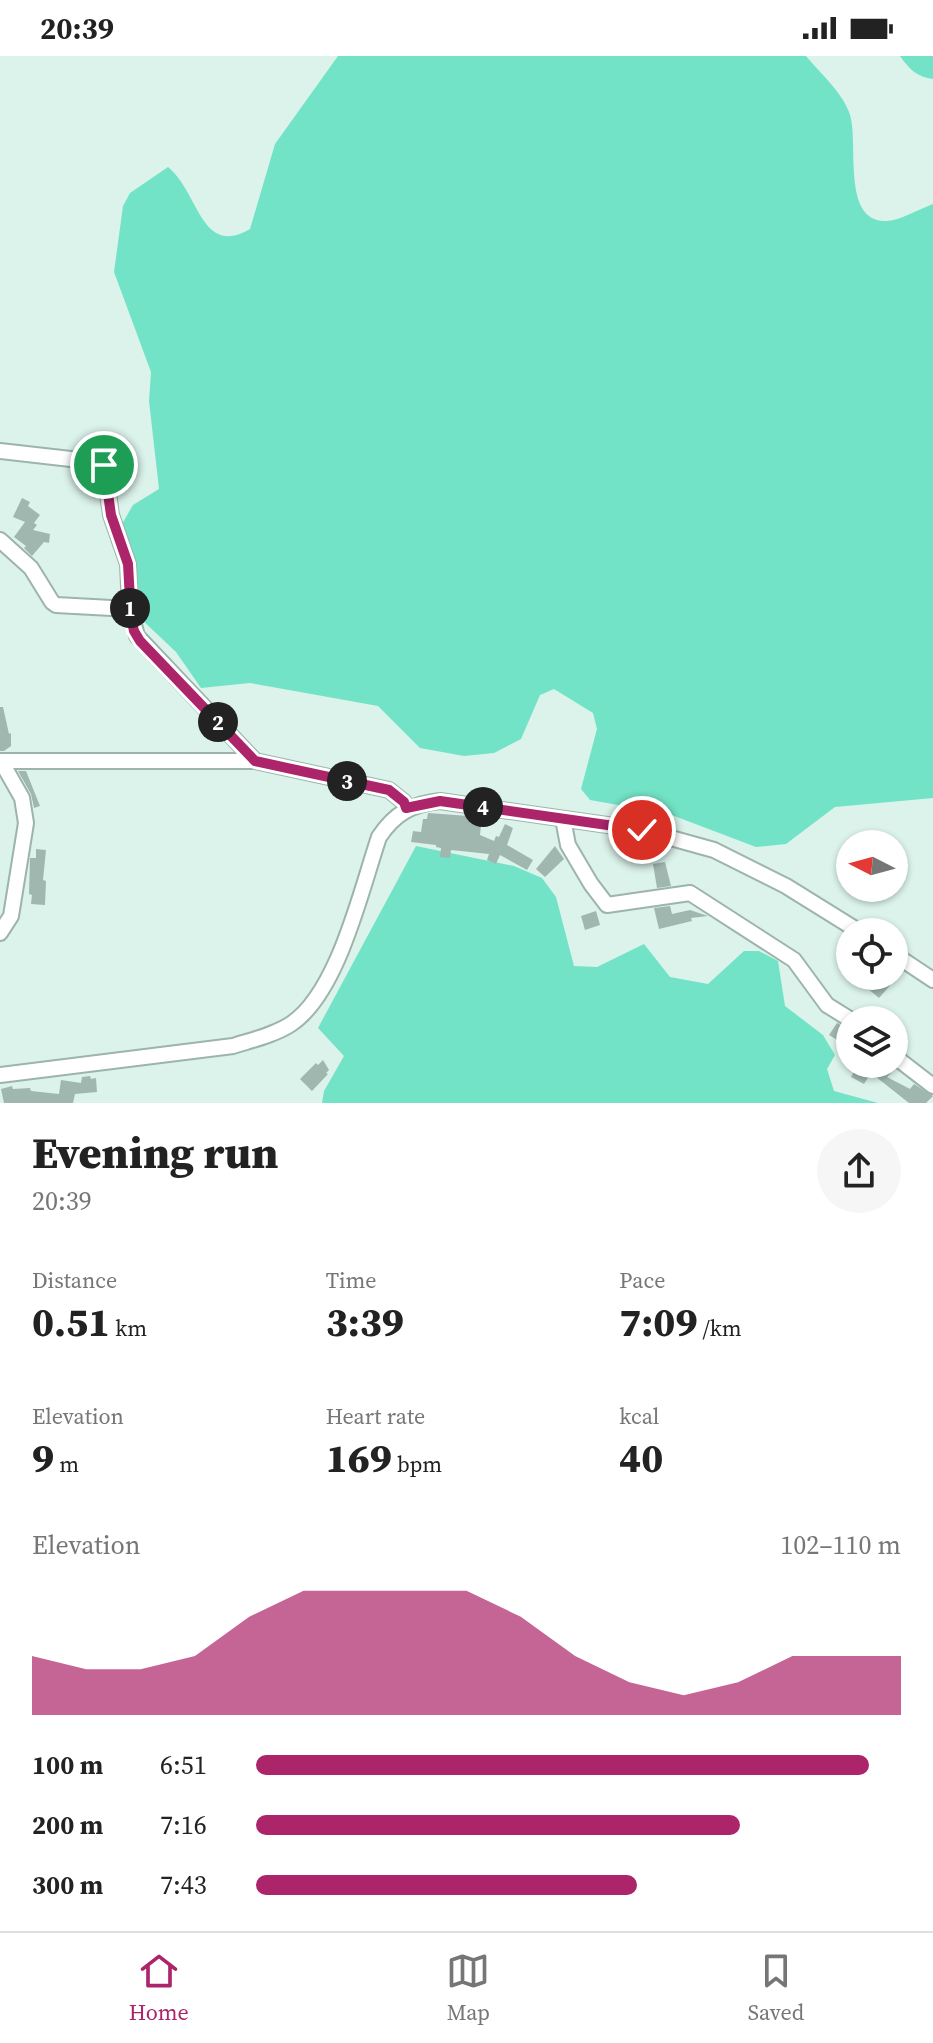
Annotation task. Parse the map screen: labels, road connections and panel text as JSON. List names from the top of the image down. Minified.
{"north":"left","page":{"status":"20:39","pins":["1","2","3","4"],"heading":["Evening run","20:39"],"stats":[["Distance","0.51 km"],["Time","3:39"],["Pace","7:09 /km"],["Elevation","9 m"],["Heart rate","169 bpm"],["kcal","40"]],"chart":["Elevation","102–110 m"],"list":[{"name":"100 m","note":"6:51"},{"name":"200 m","note":"7:16"},{"name":"300 m","note":"7:43"}],"tabs":["Home","Map","Saved"]}}
